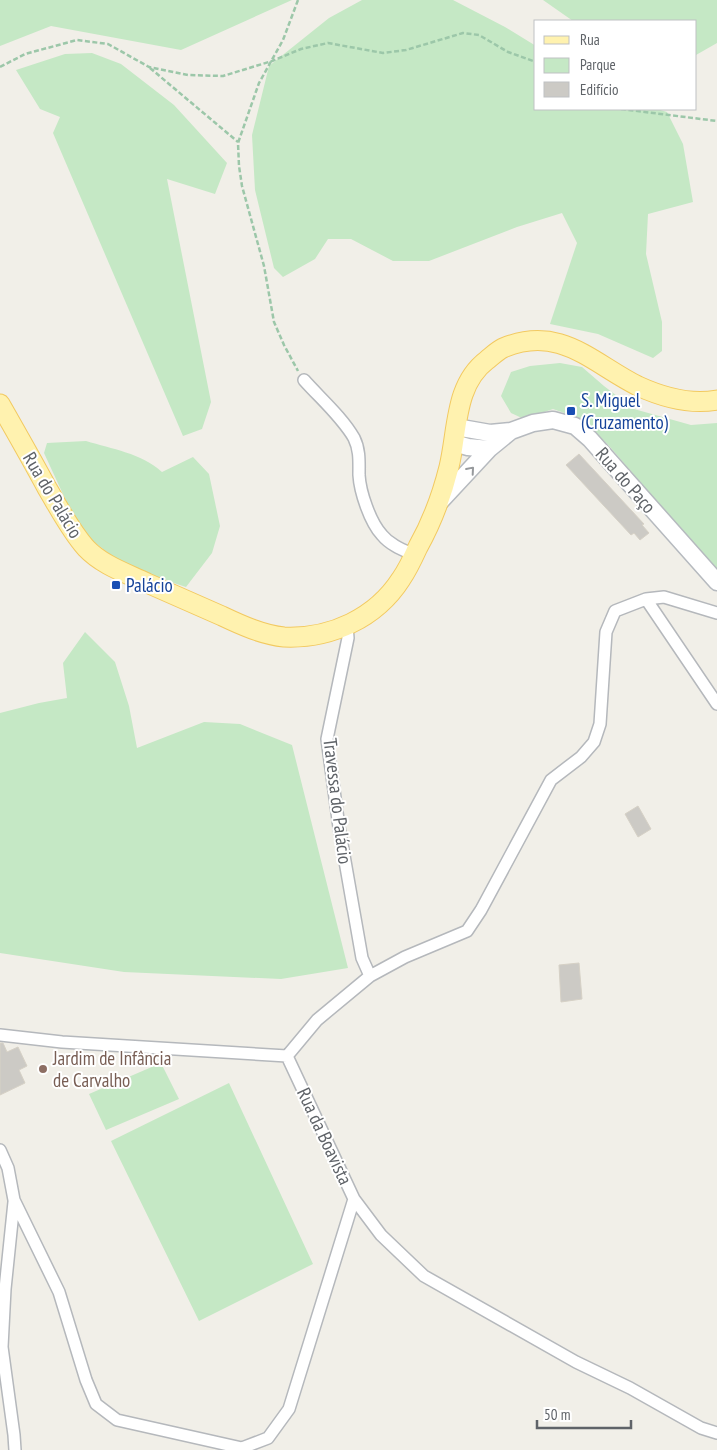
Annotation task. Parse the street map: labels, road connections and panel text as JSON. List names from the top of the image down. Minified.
{"streets":{"main road":["Rua do Palácio"],"street":["Rua do Paço","Travessa do Palácio","Rua da Boavista"]},"crossings":[["Rua do Paço","Rua do Palácio"],["Rua do Palácio","Travessa do Palácio"]],"places":{"transit":["S. Miguel (Cruzamento)","Palácio"],"other":["Jardim de Infância de Carvalho"]},"legend":["Rua","Parque","Edifício"],"scale_bar":"50 m"}
